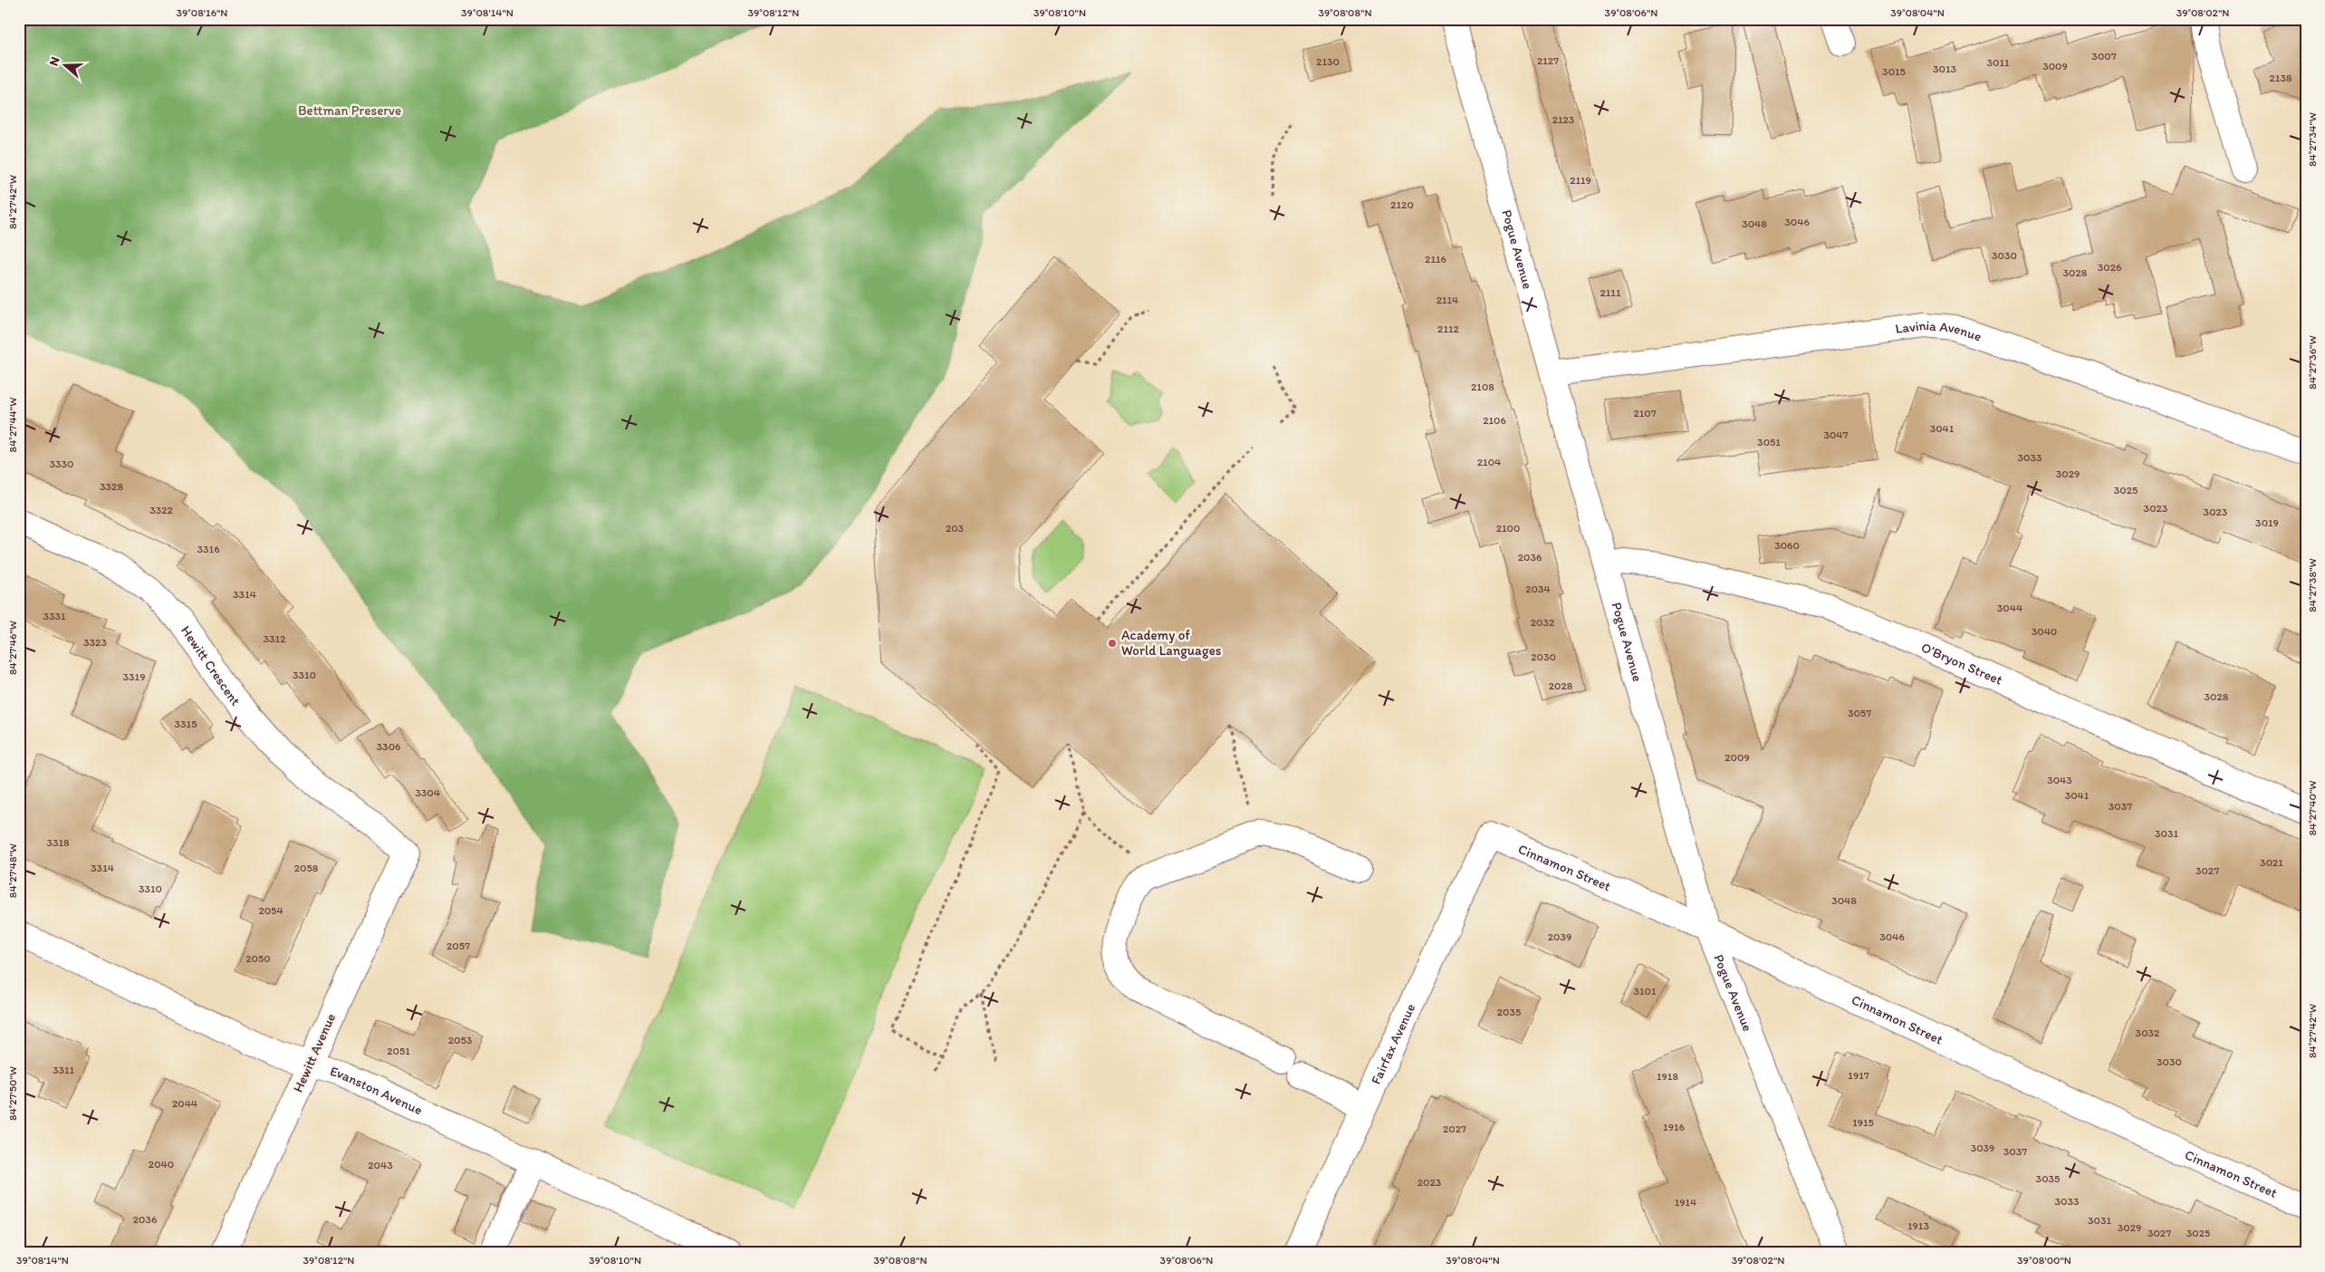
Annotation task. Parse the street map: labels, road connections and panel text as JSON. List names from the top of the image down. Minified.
{"streets":{"street":["Pogue Avenue","Lavinia Avenue","O’Bryon Street","Hewitt Crescent","Cinnamon Street","Fairfax Avenue","Hewitt Avenue","Evanston Avenue"]},"crossings":[["Pogue Avenue","Lavinia Avenue"],["Pogue Avenue","O’Bryon Street"],["Pogue Avenue","Cinnamon Street"],["Hewitt Crescent","Hewitt Avenue"],["Cinnamon Street","Fairfax Avenue"],["Hewitt Avenue","Evanston Avenue"]],"parks":["Bettman Preserve"],"places":["Academy of World Languages"],"house_numbers":["3007","2127","2130","3011","3009","3013","3015","2138","2123","2119","2120","3046","3048","3030","2116","3026","3028","2111","2114","2112","2108","2107","2106","3041","3047","3051","3033","2104","3330","3029","3328","3025","3023","3322","3023","3019","203","2100","3060","3316","2036","2034","3314","3044","3331","2032","3040","3312","3323","2030","3310","3319","2028","3028","3057","3315","3306","2009","3043","3304","3041","3037","3031","3318","3021","3314","2058","3027","3310","3048","2054","2039","3046","2057","2050","3101","2035","3032","2053","2051","3030","3311","1917","1918","2044","1915","1916","2027","3039","3037","2040","2043","3035","2023","3033","1914","2036","3031","1913","3029","3027","3025"],"north":"left","coordinates":["39°08'16\"N","39°08'14\"N","39°08'12\"N","39°08'10\"N","39°08'08\"N","39°08'06\"N","39°08'04\"N","39°08'02\"N","84°27'34\"W","84°27'42\"W","84°27'36\"W","84°27'44\"W","84°27'38\"W","84°27'46\"W","84°27'40\"W","84°27'48\"W","84°27'50\"W","39°08'00\"N"]}
